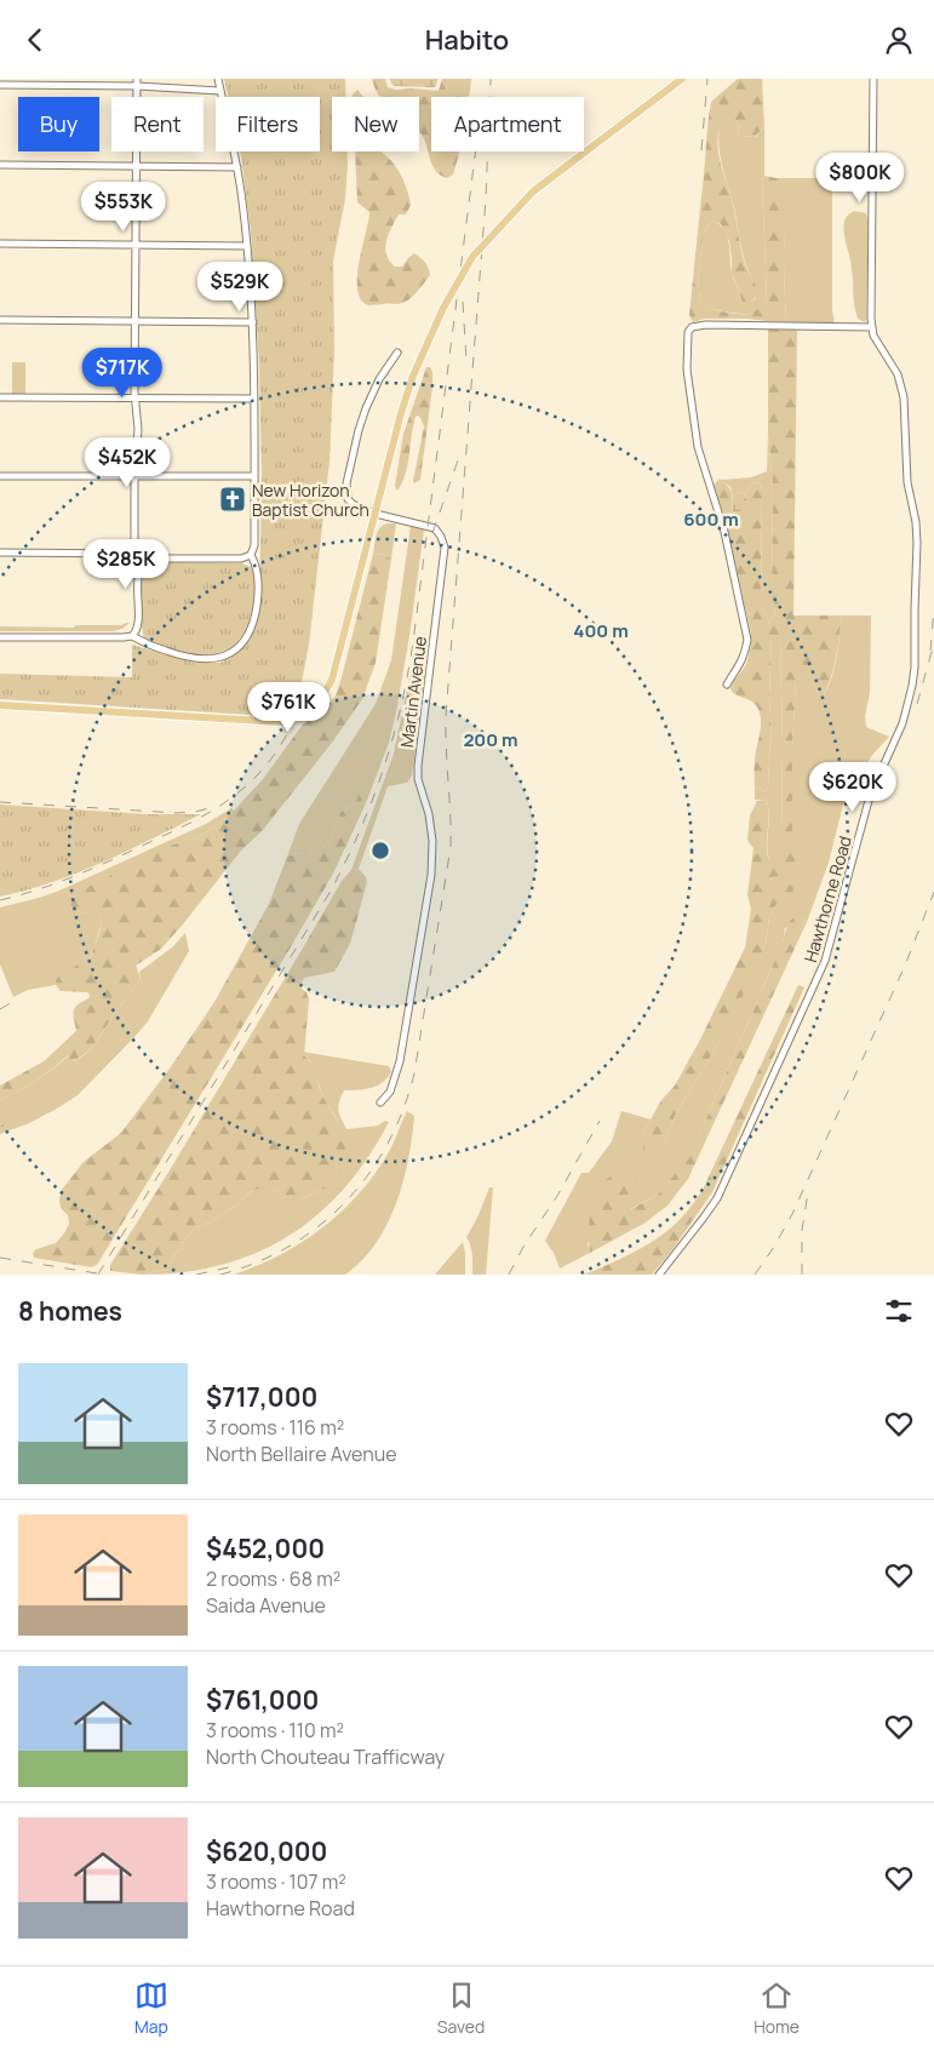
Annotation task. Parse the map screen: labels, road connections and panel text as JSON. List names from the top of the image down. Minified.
{"streets":{"street":["Martin Avenue","Hawthorne Road"]},"places":{"church":["New Horizon Baptist Church"]},"page":{"header":"Habito","chip":["Buy","Rent","Filters","New","Apartment"],"price":["$800K","$553K","$529K","$717K","$452K","$285K","$761K","$620K"],"heading":"8 homes","list":[{"name":"$717,000","note":"3 rooms · 116 m² · North Bellaire Avenue"},{"name":"$452,000","note":"2 rooms · 68 m² · Saida Avenue"},{"name":"$761,000","note":"3 rooms · 110 m² · North Chouteau Trafficway"},{"name":"$620,000","note":"3 rooms · 107 m² · Hawthorne Road"}],"tabs":["Map","Saved","Home"]},"rings":["600 m","400 m","200 m"]}
